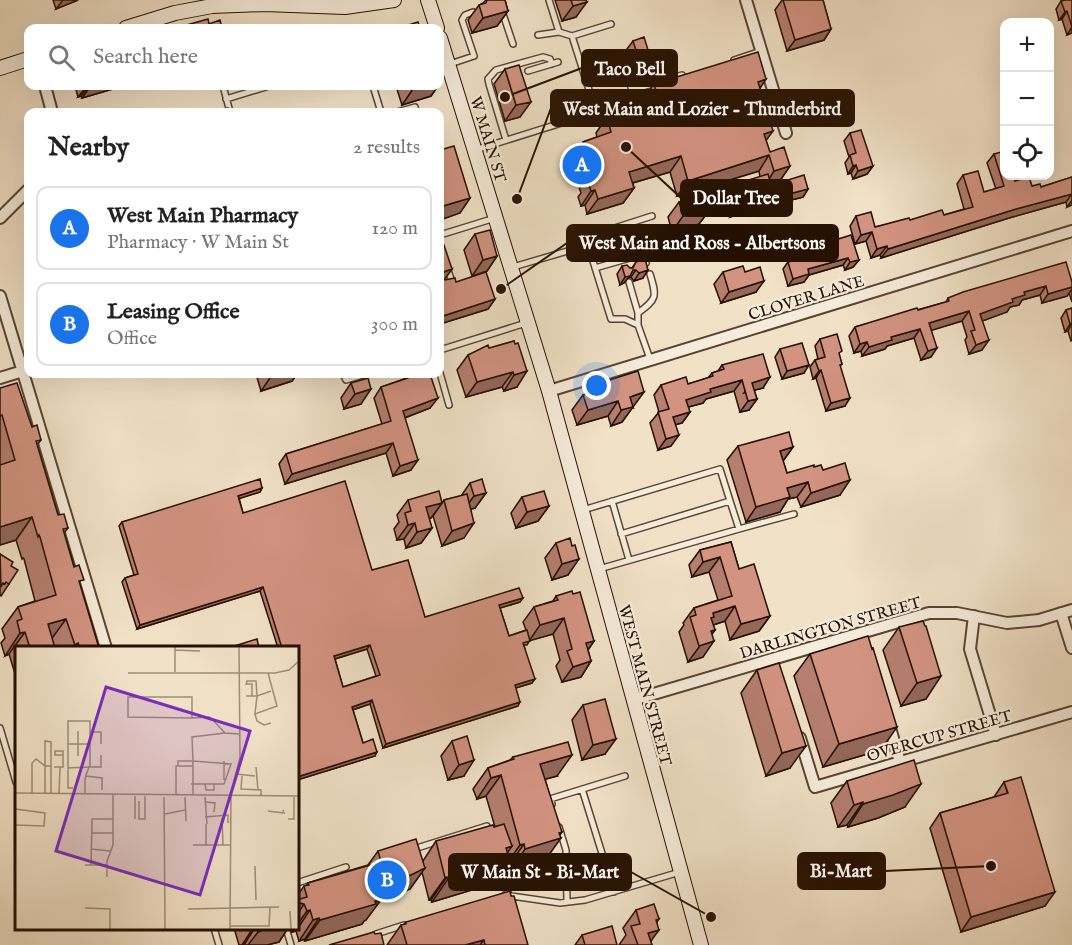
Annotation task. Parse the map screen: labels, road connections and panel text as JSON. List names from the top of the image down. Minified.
{"streets":{"main road":["W MAIN ST","WEST MAIN STREET"],"street":["CLOVER LANE","DARLINGTON STREET","OVERCUP STREET"]},"crossings":[["CLOVER LANE","WEST MAIN STREET"],["DARLINGTON STREET","WEST MAIN STREET"]],"places":["Taco Bell","Dollar Tree","West Main and Lozier - Thunderbird","West Main and Ross - Albertsons","Bi-Mart","W Main St - Bi-Mart"],"page":{"map_buttons":["+","−"],"search":"Search here","heading":["Nearby","2 results"],"pins":["A","B"],"list":[{"mark":"A","name":"West Main Pharmacy","note":"Pharmacy · W Main St","value":"120 m"},{"mark":"B","name":"Leasing Office","note":"Office","value":"300 m"}]}}
